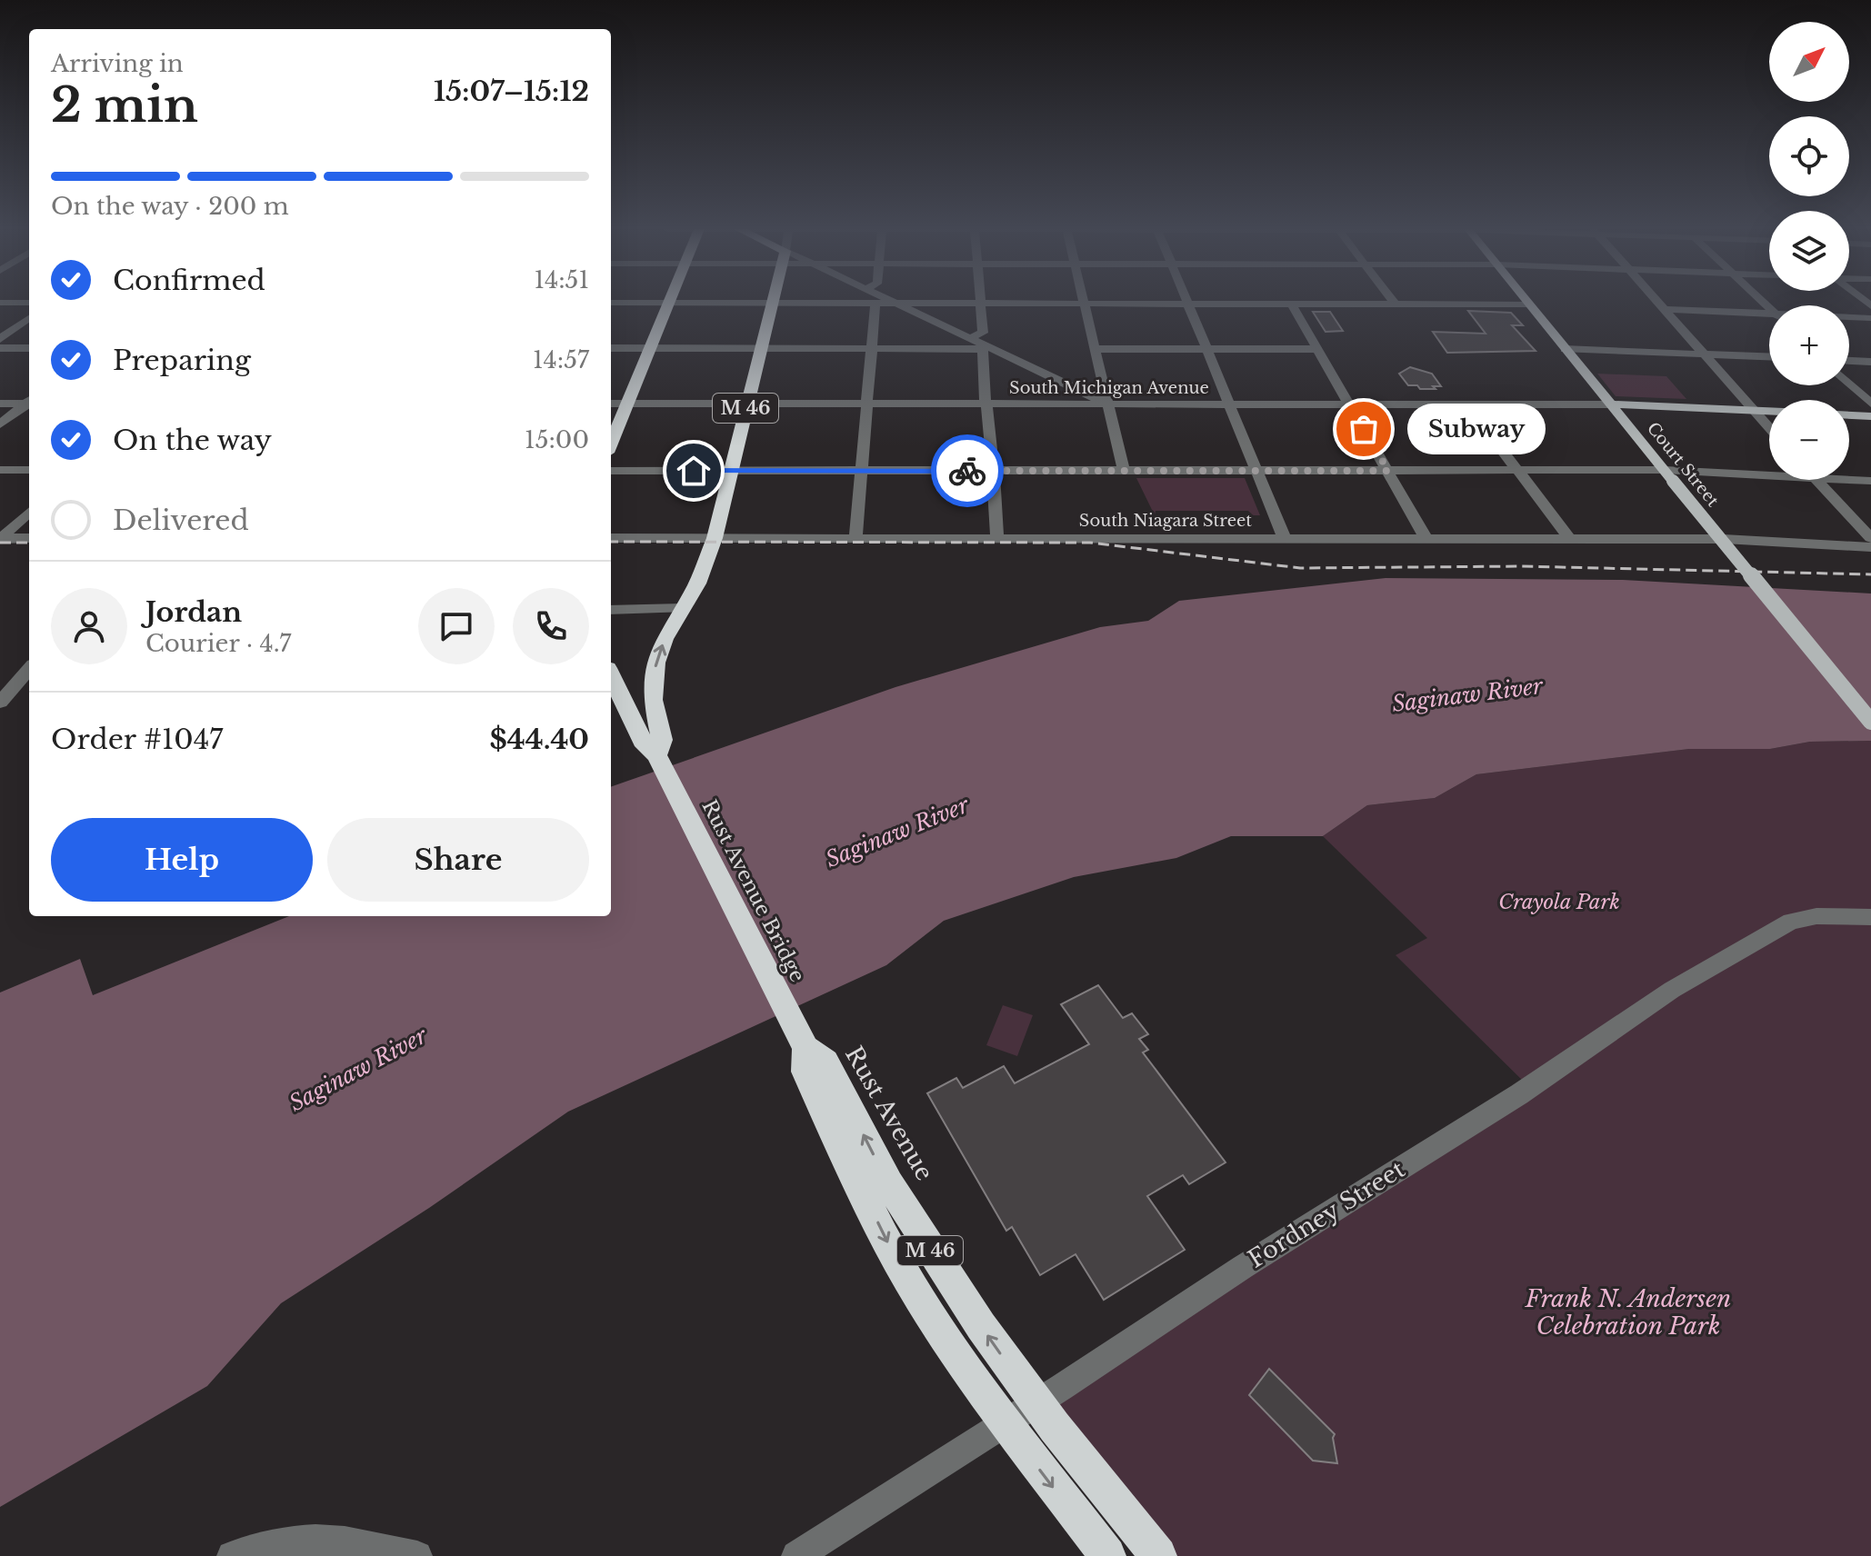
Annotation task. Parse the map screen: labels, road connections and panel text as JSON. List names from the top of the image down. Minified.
{"streets":{"highway":["M 46","Rust Avenue Bridge","Rust Avenue"],"main road":["Court Street"],"street":["South Michigan Avenue","South Niagara Street","Fordney Street"]},"crossings":[["South Michigan Avenue","M 46"],["South Michigan Avenue","Court Street"],["M 46","South Niagara Street"],["M 46","Rust Avenue Bridge"],["M 46","Rust Avenue"],["M 46","Fordney Street"],["Rust Avenue Bridge","Rust Avenue"],["Rust Avenue","Fordney Street"]],"water":["Saginaw River"],"parks":["Crayola Park","Frank N. Andersen Celebration Park"],"places":["Subway"],"north":"top right","page":{"map_buttons":["+","−"],"heading":["2 min","Arriving in","15:07–15:12"],"panel":["Jordan","Courier · 4.7","Order #1047","$44.40"],"bar":"On the way · 200 m","list":[["Confirmed","14:51"],["Preparing","14:57"],["On the way","15:00"],"Delivered"],"bubble":"Subway","buttons":["Help","Share"]}}
